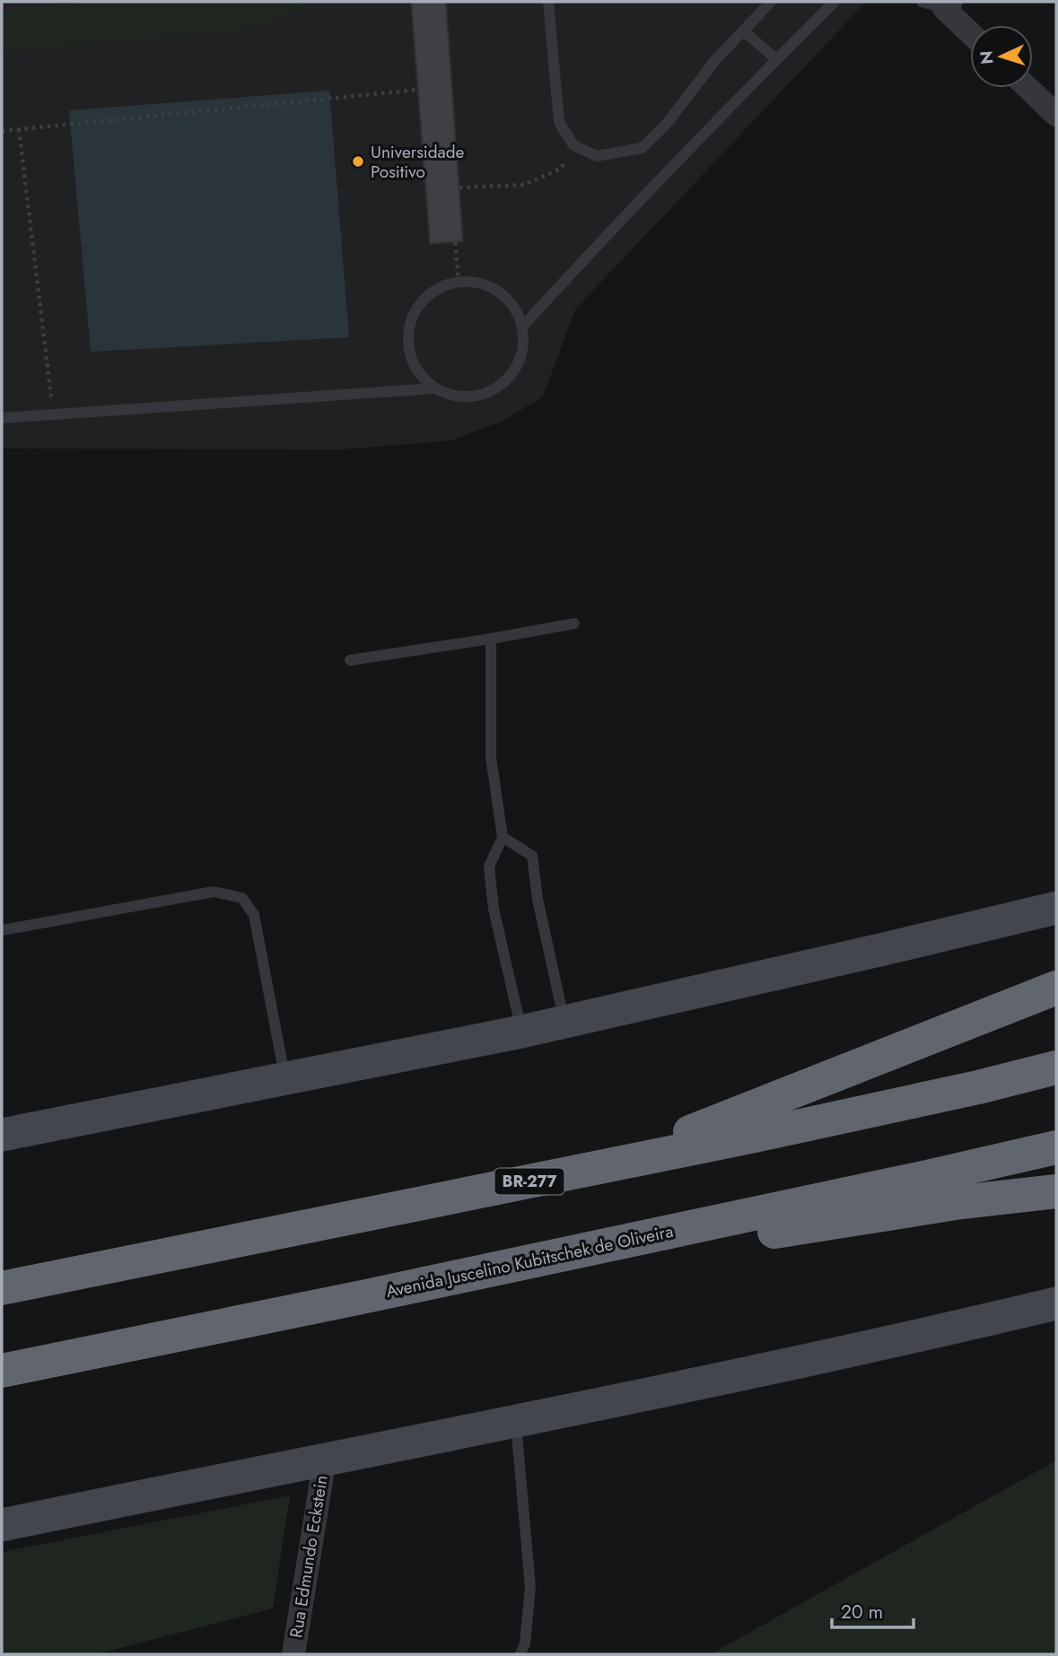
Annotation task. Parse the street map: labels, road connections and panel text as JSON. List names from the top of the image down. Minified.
{"streets":{"highway":["BR-277","Avenida Juscelino Kubitschek de Oliveira"],"street":["Rua Edmundo Eckstein"]},"places":["Universidade Positivo"],"scale_bar":"20 m","north":"left"}
